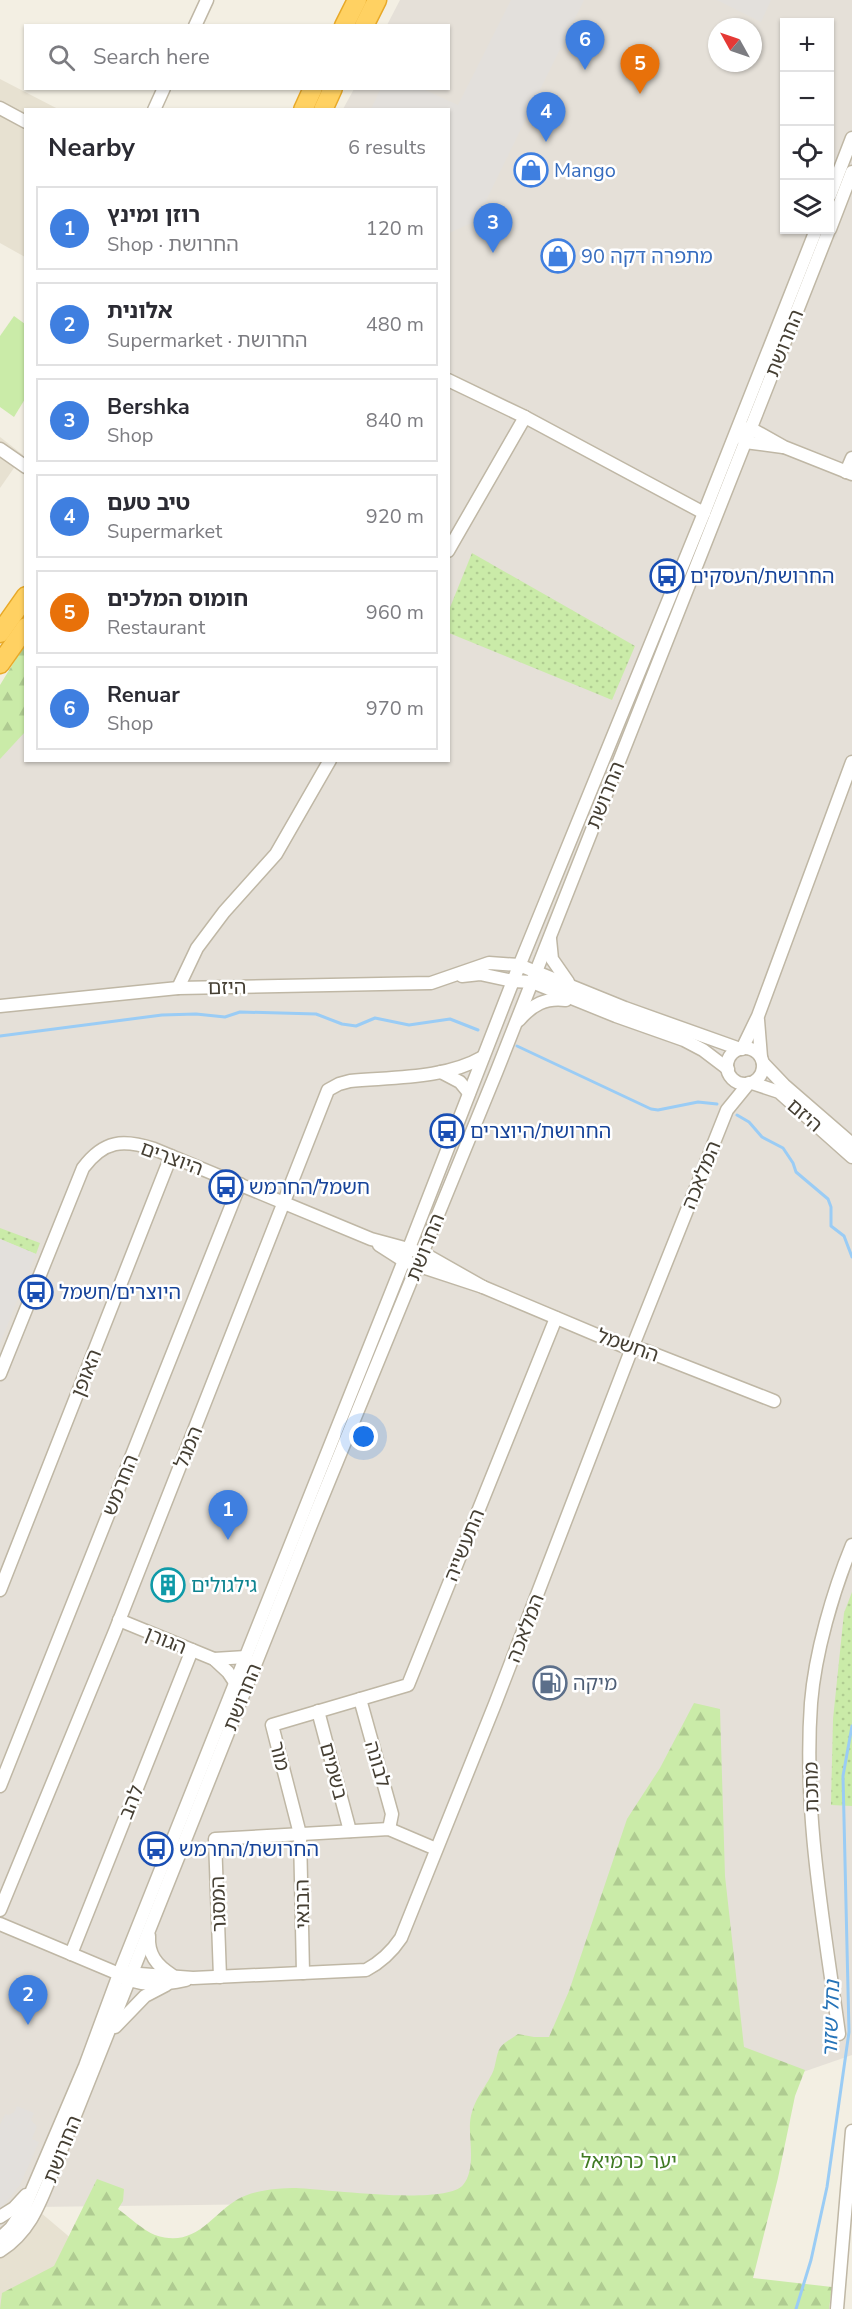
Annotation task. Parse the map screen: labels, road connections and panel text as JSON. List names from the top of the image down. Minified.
{"streets":{"street":["החרושת","היזם","היוצרים","המלאכה","החשמל","האופן","המגל","החרמש","התעשייה","הגורן","מור","לבונה","בשמים","מתכת","להב","המסגר","הבנאי"]},"crossings":[["החרושת","היזם"],["החרושת","היוצרים"],["החרושת","המלאכה"],["החרושת","החשמל"],["החרושת","המגל"],["החרושת","הגורן"],["היזם","המלאכה"],["היוצרים","החשמל"],["היוצרים","האופן"],["היוצרים","המגל"],["היוצרים","החרמש"],["המלאכה","החשמל"],["המלאכה","המסגר"],["המלאכה","הבנאי"],["החשמל","התעשייה"],["המגל","הגורן"],["התעשייה","מור"],["התעשייה","לבונה"],["התעשייה","בשמים"],["הגורן","להב"],["מור","בשמים"],["מור","המסגר"],["מור","הבנאי"],["לבונה","המסגר"],["בשמים","המסגר"],["המסגר","הבנאי"]],"water":["נחל שזור"],"parks":["יער כרמיאל"],"places":{"shop":["Mango","מתפרה דקה 90"],"bus stop":["החרושת/העסקים","החרושת/היוצרים","חשמל/החרמש","היוצרים/חשמל","החרושת/החרמש"],"building":["גילגולים"],"fuel station":["מיקה"]},"north":"top left","page":{"map_buttons":["+","−"],"pins":["6","5","4","3","1","2"],"search":"Search here","heading":["Nearby","6 results"],"list":[{"mark":"1","name":"רוזן ומינץ","note":"Shop · החרושת","value":"120 m"},{"mark":"2","name":"אלונית","note":"Supermarket · החרושת","value":"480 m"},{"mark":"3","name":"Bershka","note":"Shop","value":"840 m"},{"mark":"4","name":"טיב טעם","note":"Supermarket","value":"920 m"},{"mark":"5","name":"חומוס המלכים","note":"Restaurant","value":"960 m"},{"mark":"6","name":"Renuar","note":"Shop","value":"970 m"}]}}
